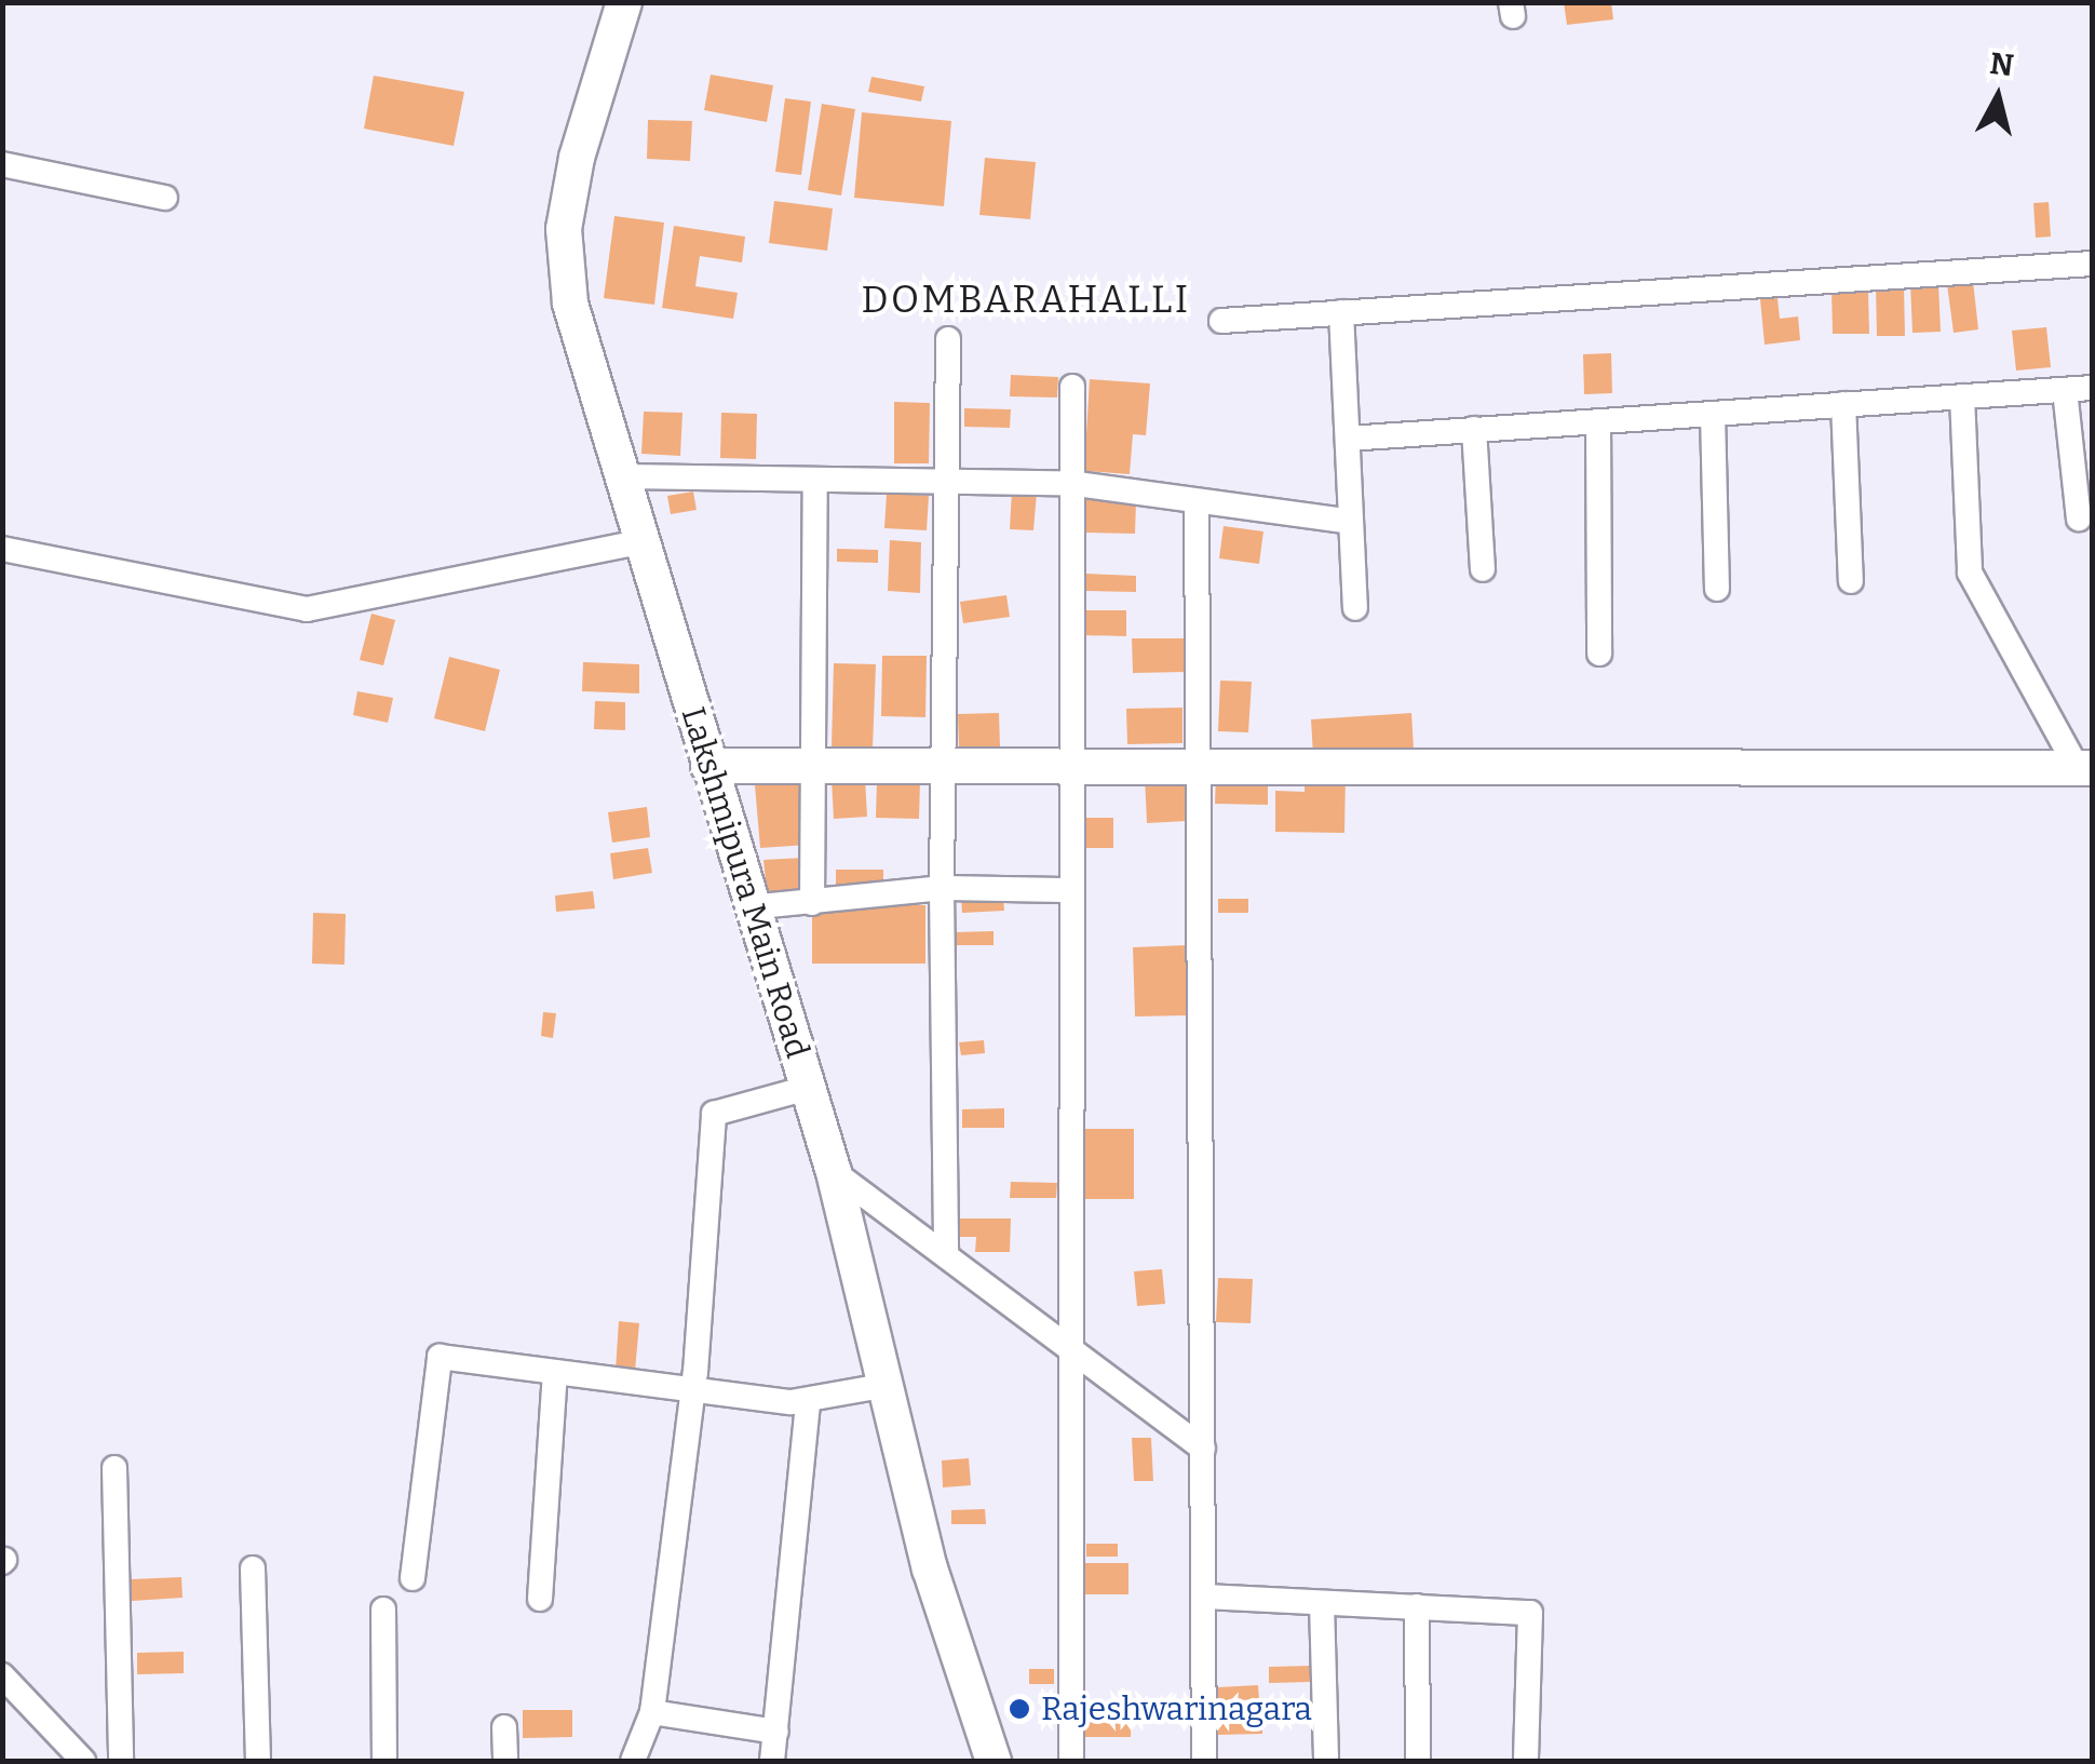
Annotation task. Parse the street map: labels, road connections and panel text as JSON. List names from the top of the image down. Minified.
{"streets":{"main road":["Lakshmipura Main Road"]},"districts":["DOMBARAHALLI"],"places":["Rajeshwarinagara"],"north":"top"}
